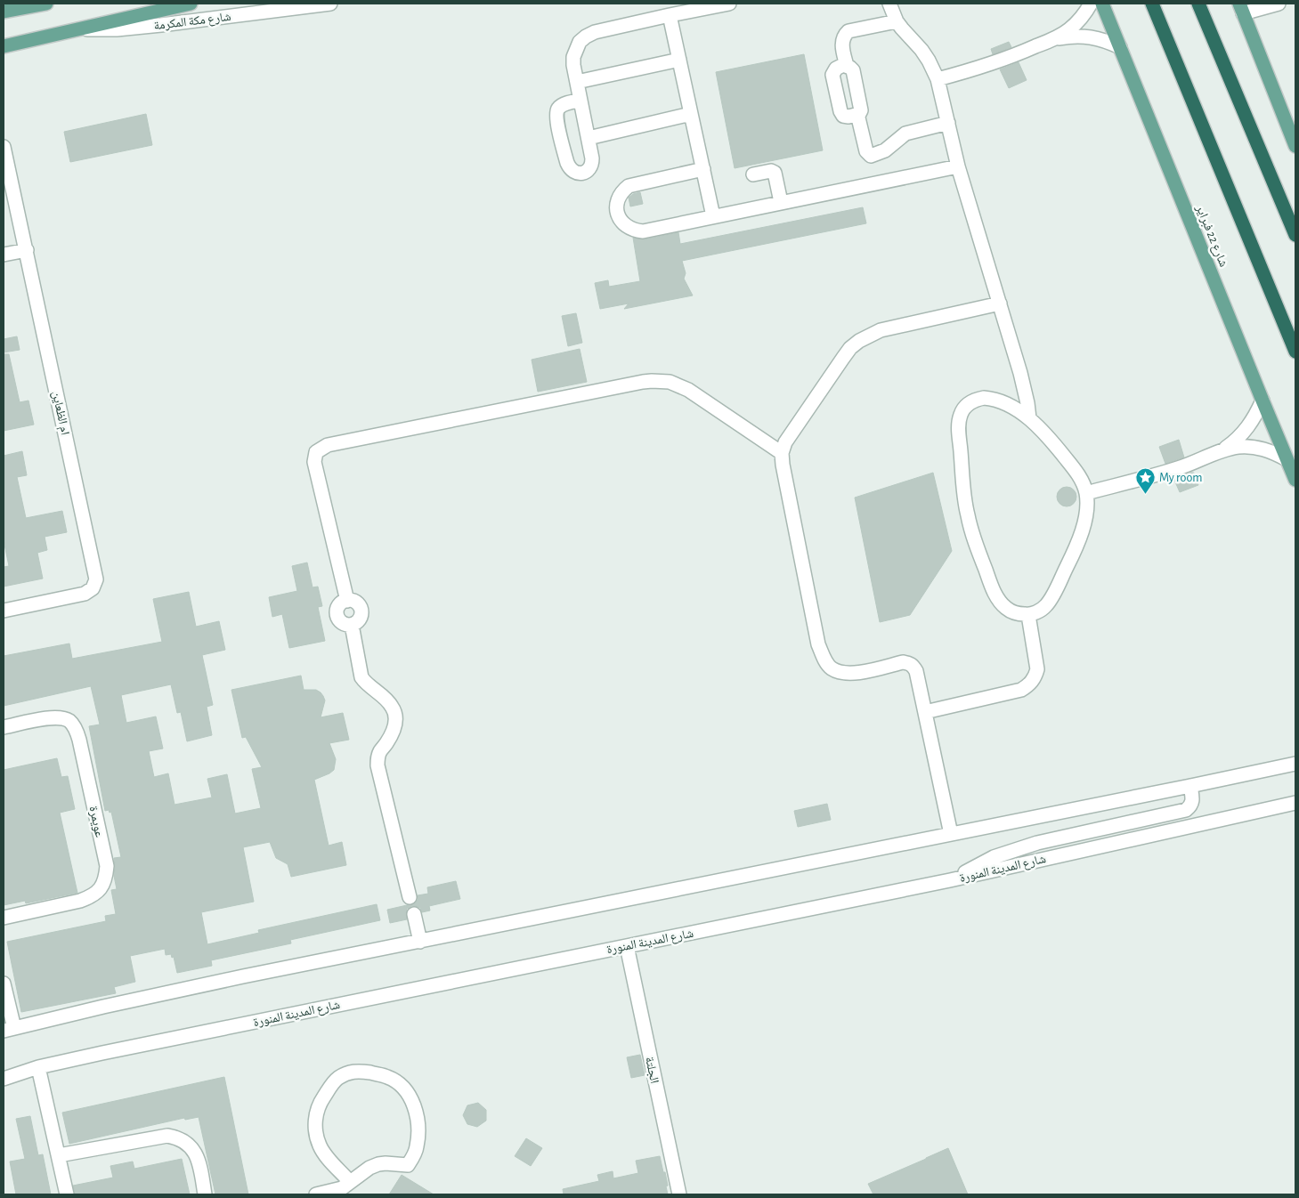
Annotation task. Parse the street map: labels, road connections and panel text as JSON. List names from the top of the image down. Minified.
{"streets":{"main road":["شارع مكة المكرمة","شارع 22 فبراير"],"street":["ام الظعاين","عويمرة","شارع المدينة المنورة","الجلتة"]},"crossings":[["شارع المدينة المنورة","الجلتة"]],"places":{"place":["My room"]}}
